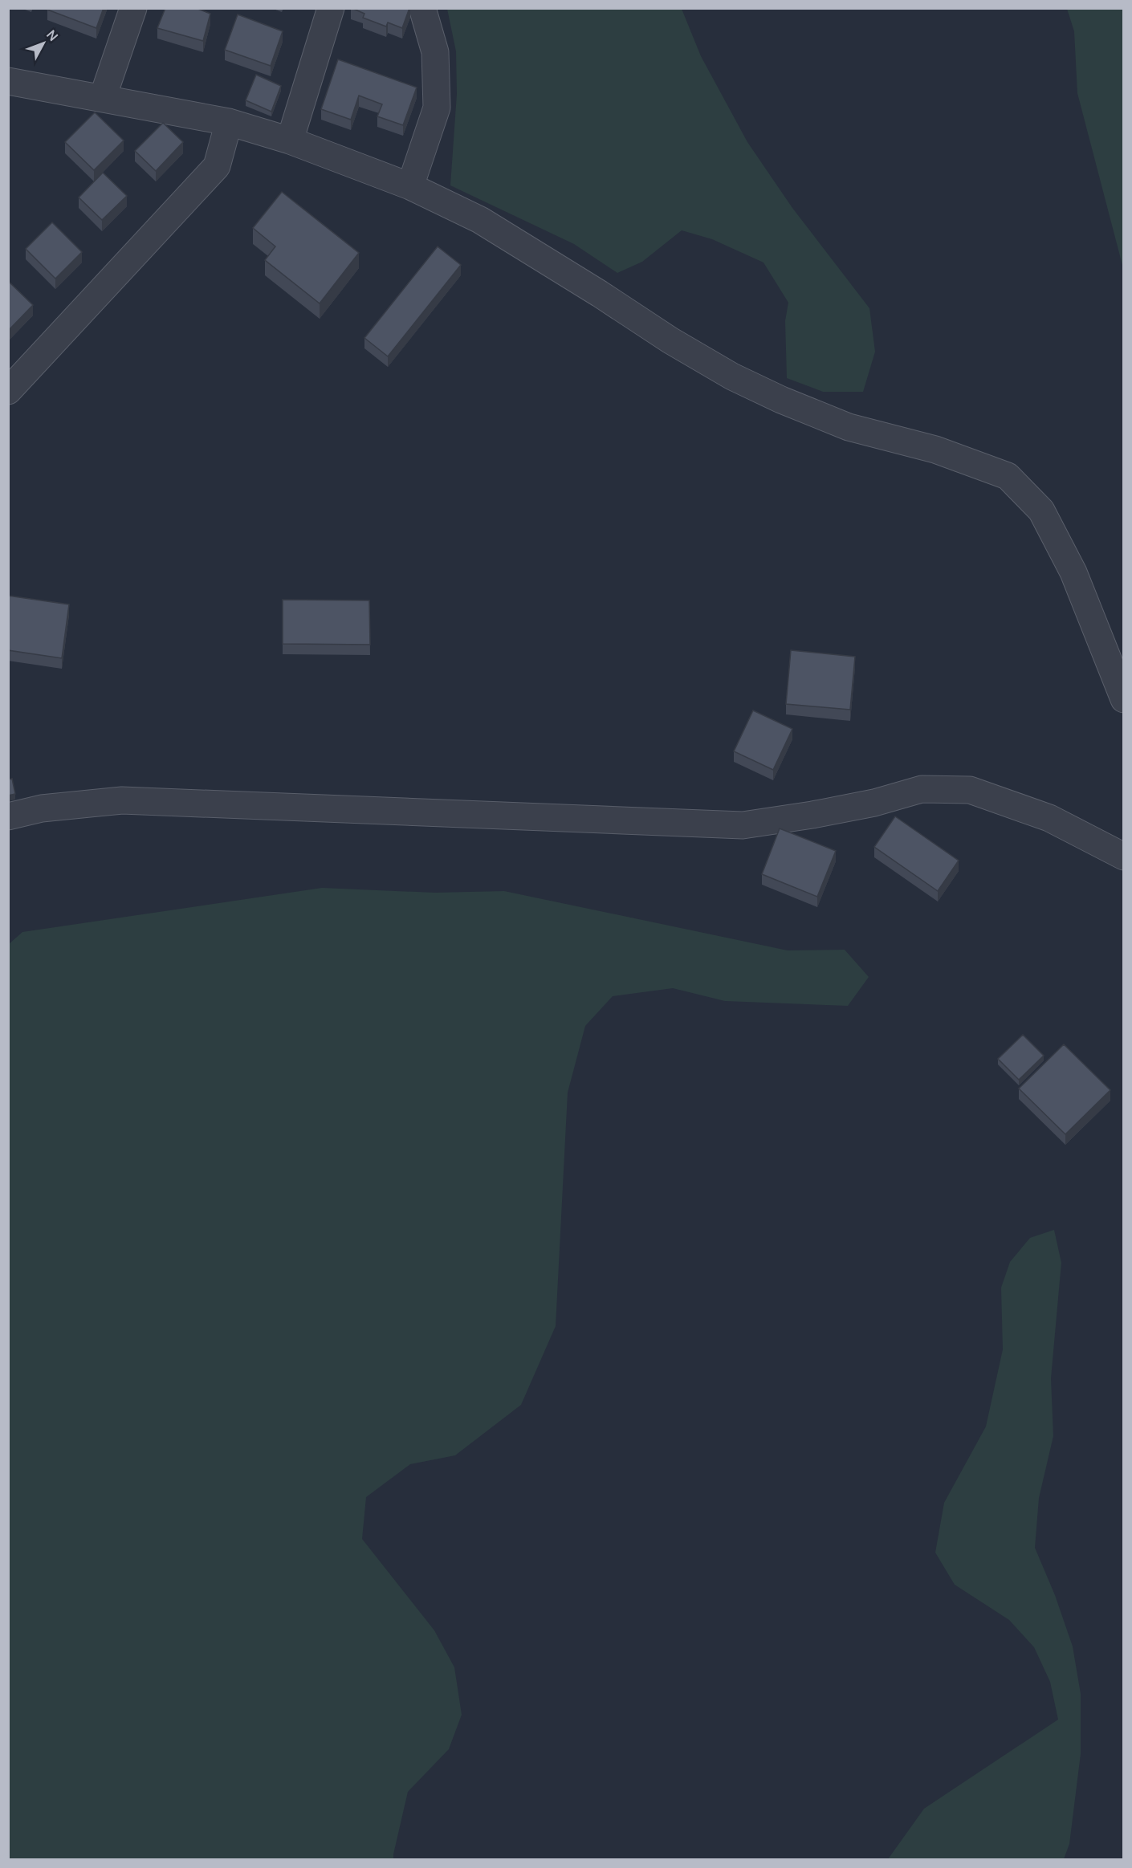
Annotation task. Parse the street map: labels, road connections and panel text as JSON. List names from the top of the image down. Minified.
{"north":"top right"}
